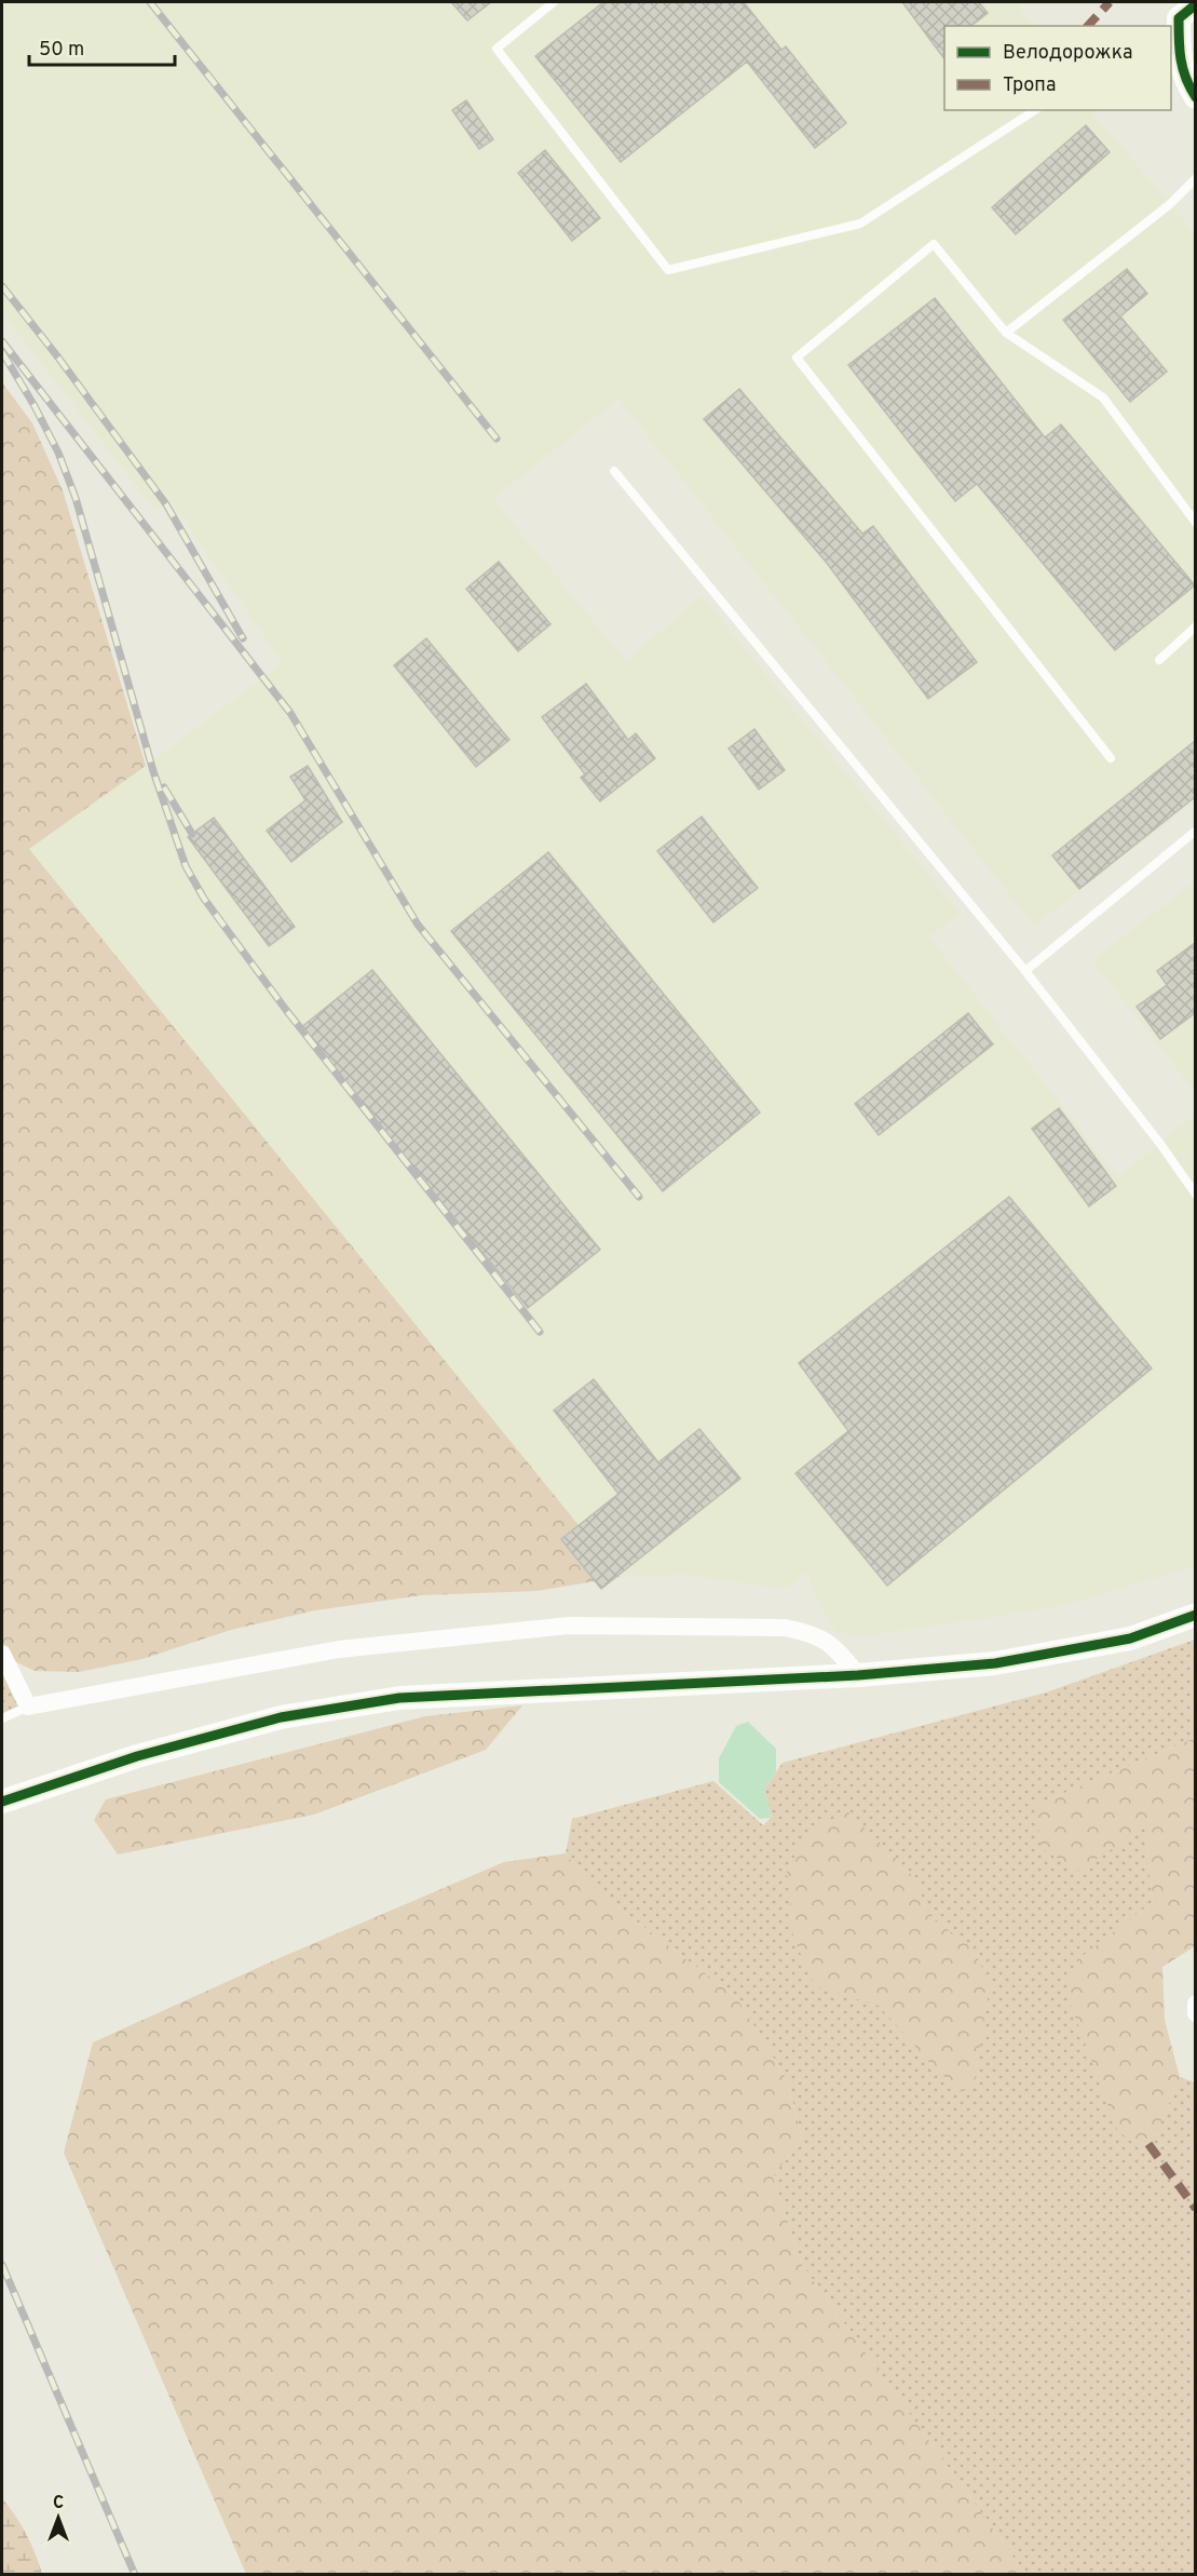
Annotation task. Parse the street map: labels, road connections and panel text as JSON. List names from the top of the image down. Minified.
{"legend":["Велодорожка","Тропа"],"scale_bar":"50 m","north":"top"}
